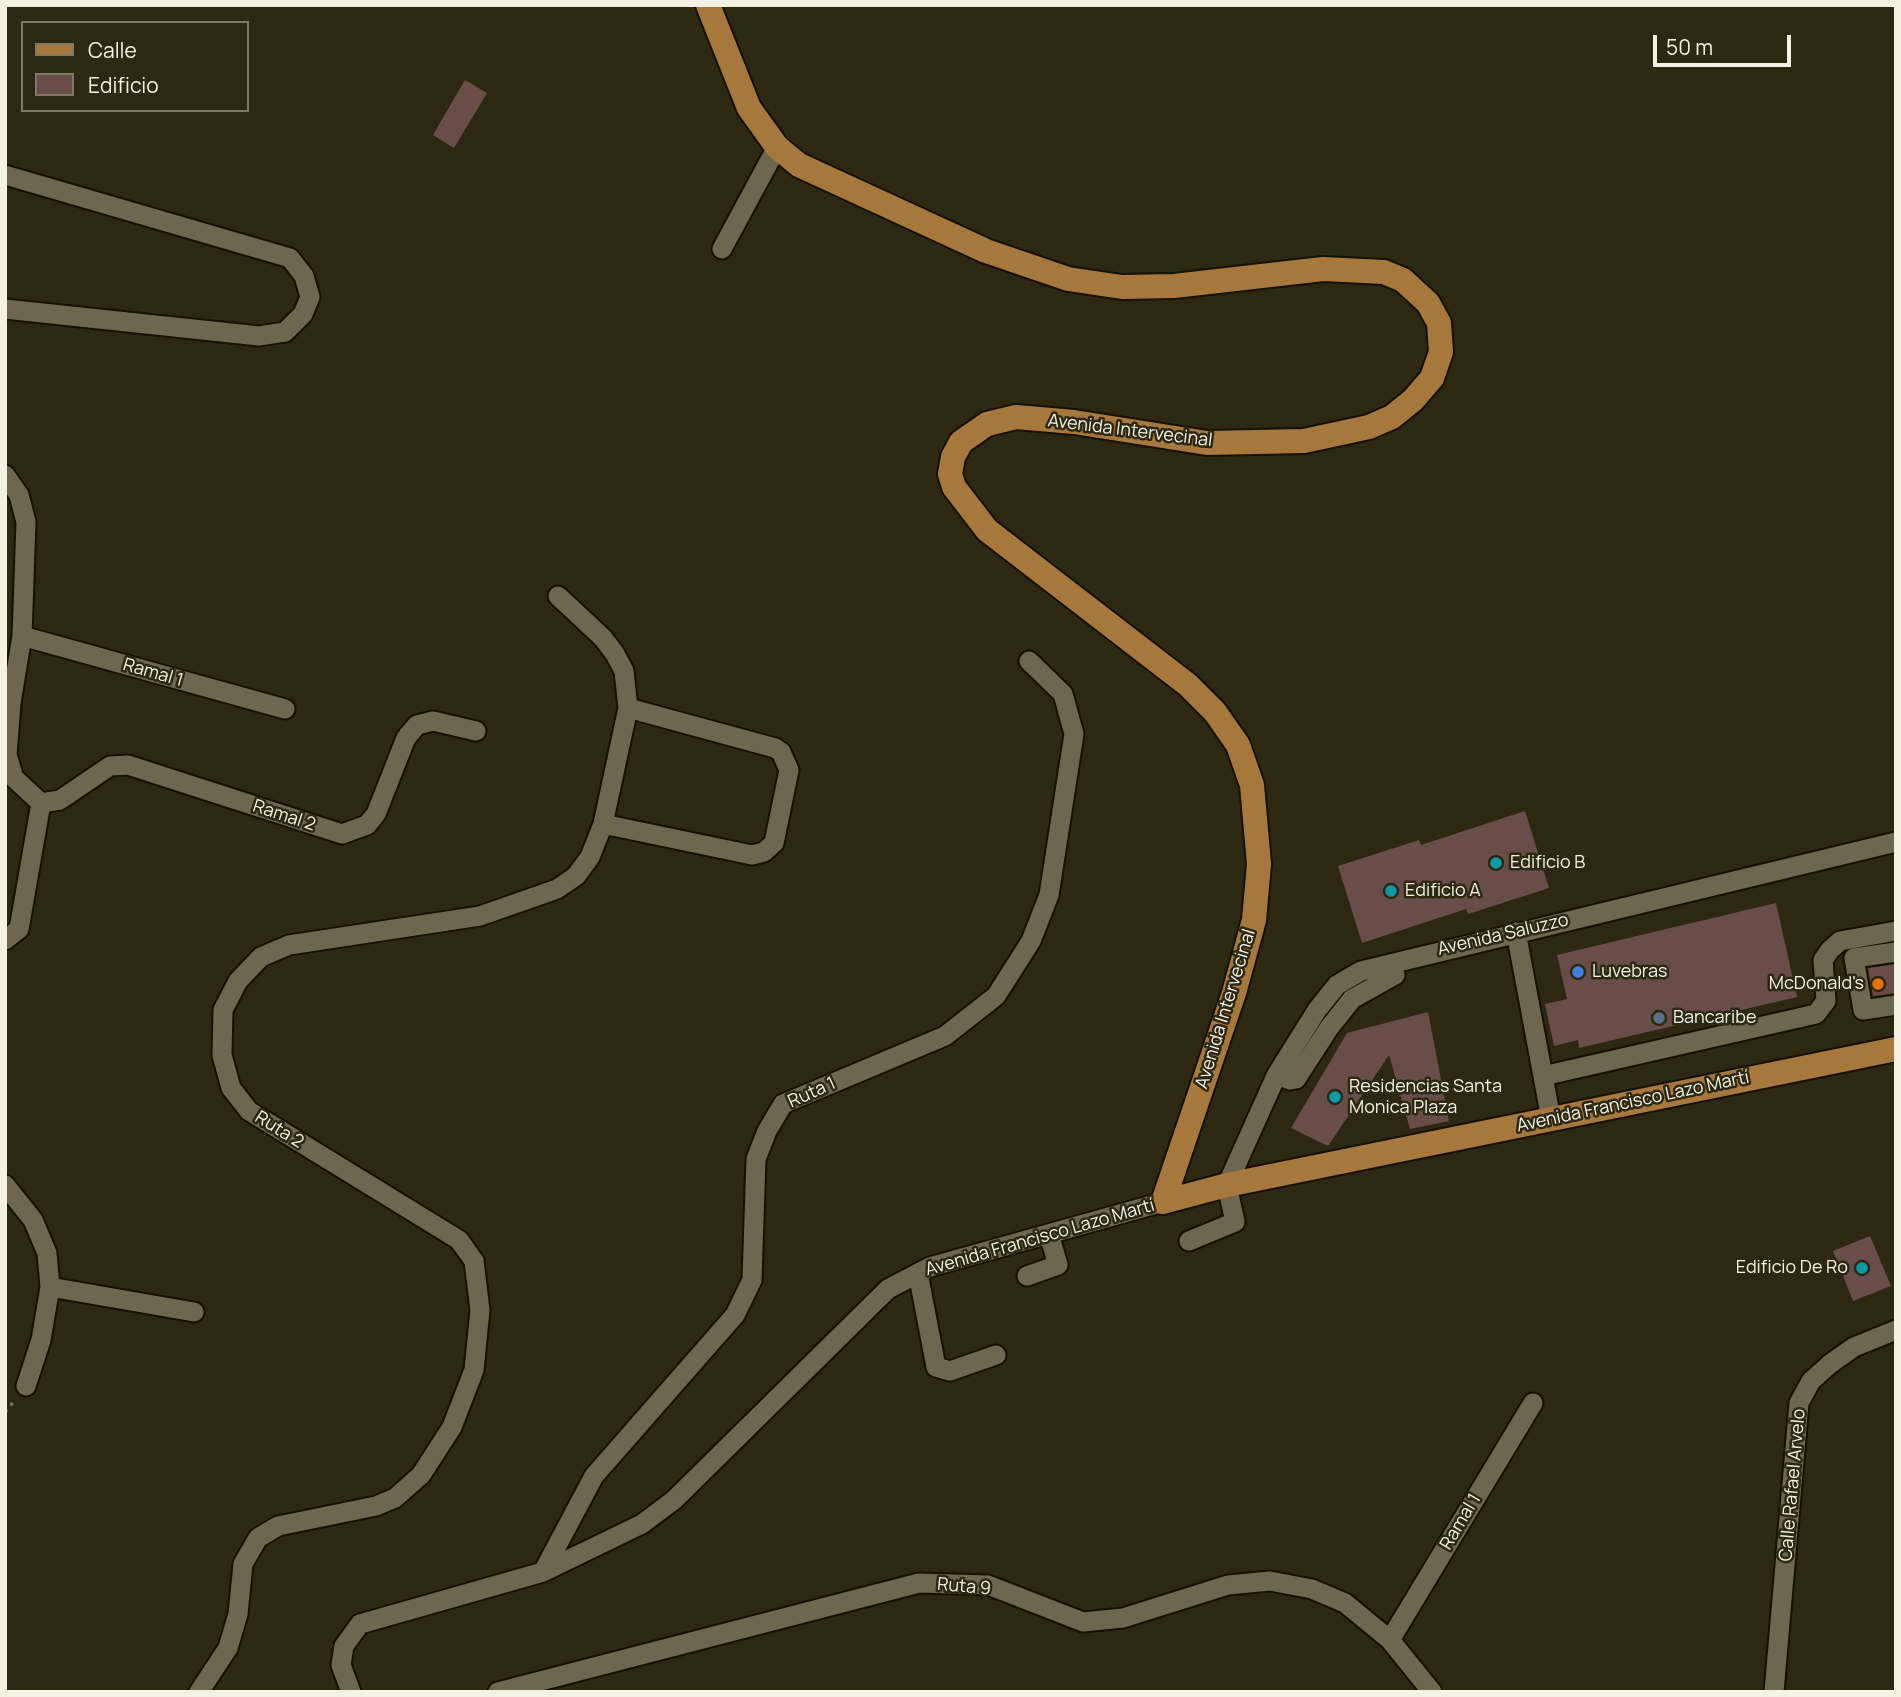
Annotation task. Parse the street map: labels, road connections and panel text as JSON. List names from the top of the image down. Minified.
{"streets":{"main road":["Avenida Intervecinal","Avenida Francisco Lazo Martí"],"street":["Ramal 1","Ramal 2","Avenida Saluzzo","Ruta 1","Ruta 2","Calle Rafael Arvelo","Ruta 9"]},"crossings":[["Avenida Intervecinal","Avenida Francisco Lazo Martí"],["Ramal 1","Ruta 9"],["Avenida Saluzzo","Avenida Francisco Lazo Martí"],["Ruta 1","Avenida Francisco Lazo Martí"]],"places":["Edificio B","Edificio A","Luvebras","McDonald's","Bancaribe","Residencias Santa Monica Plaza","Edificio De Ro"],"legend":["Calle","Edificio"],"scale_bar":"50 m"}
